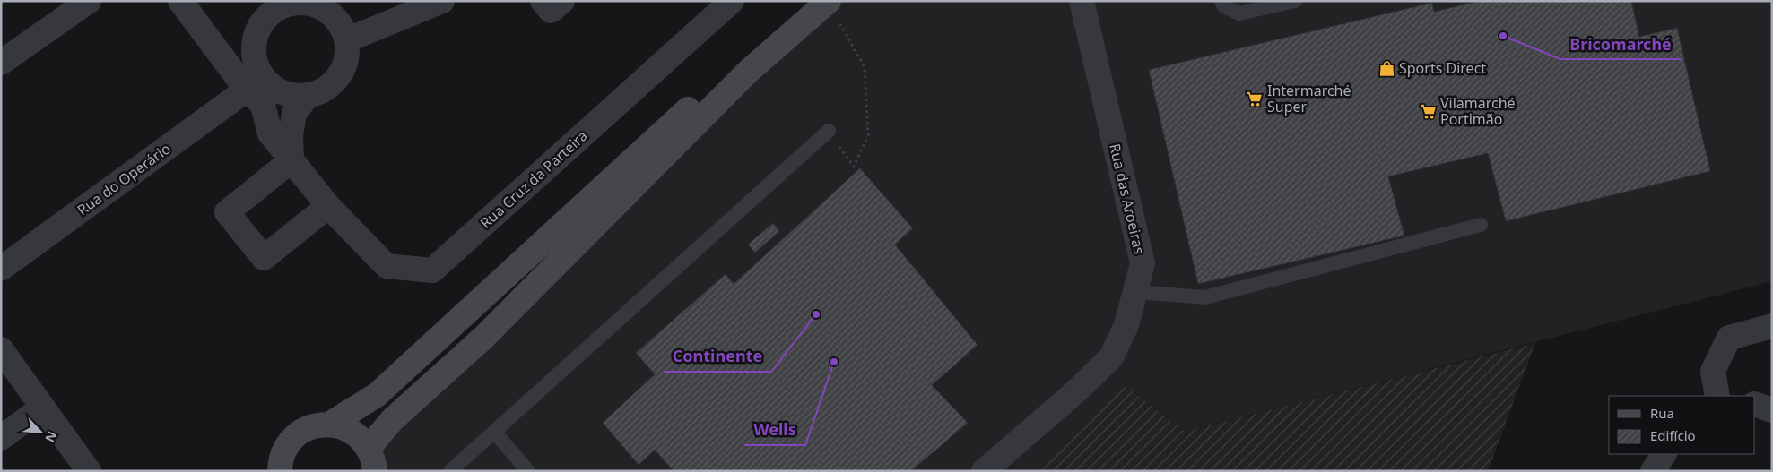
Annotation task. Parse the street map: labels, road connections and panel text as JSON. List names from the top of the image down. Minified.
{"streets":{"street":["Rua do Operário","Rua Cruz da Parteira","Rua das Aroeiras"]},"crossings":[["Rua do Operário","Rua Cruz da Parteira"]],"places":{"other":["Bricomarché","Continente","Wells"],"shop":["Sports Direct"],"supermarket":["Intermarché Super","Vilamarché Portimão"]},"legend":["Rua","Edifício"],"north":"bottom right"}
